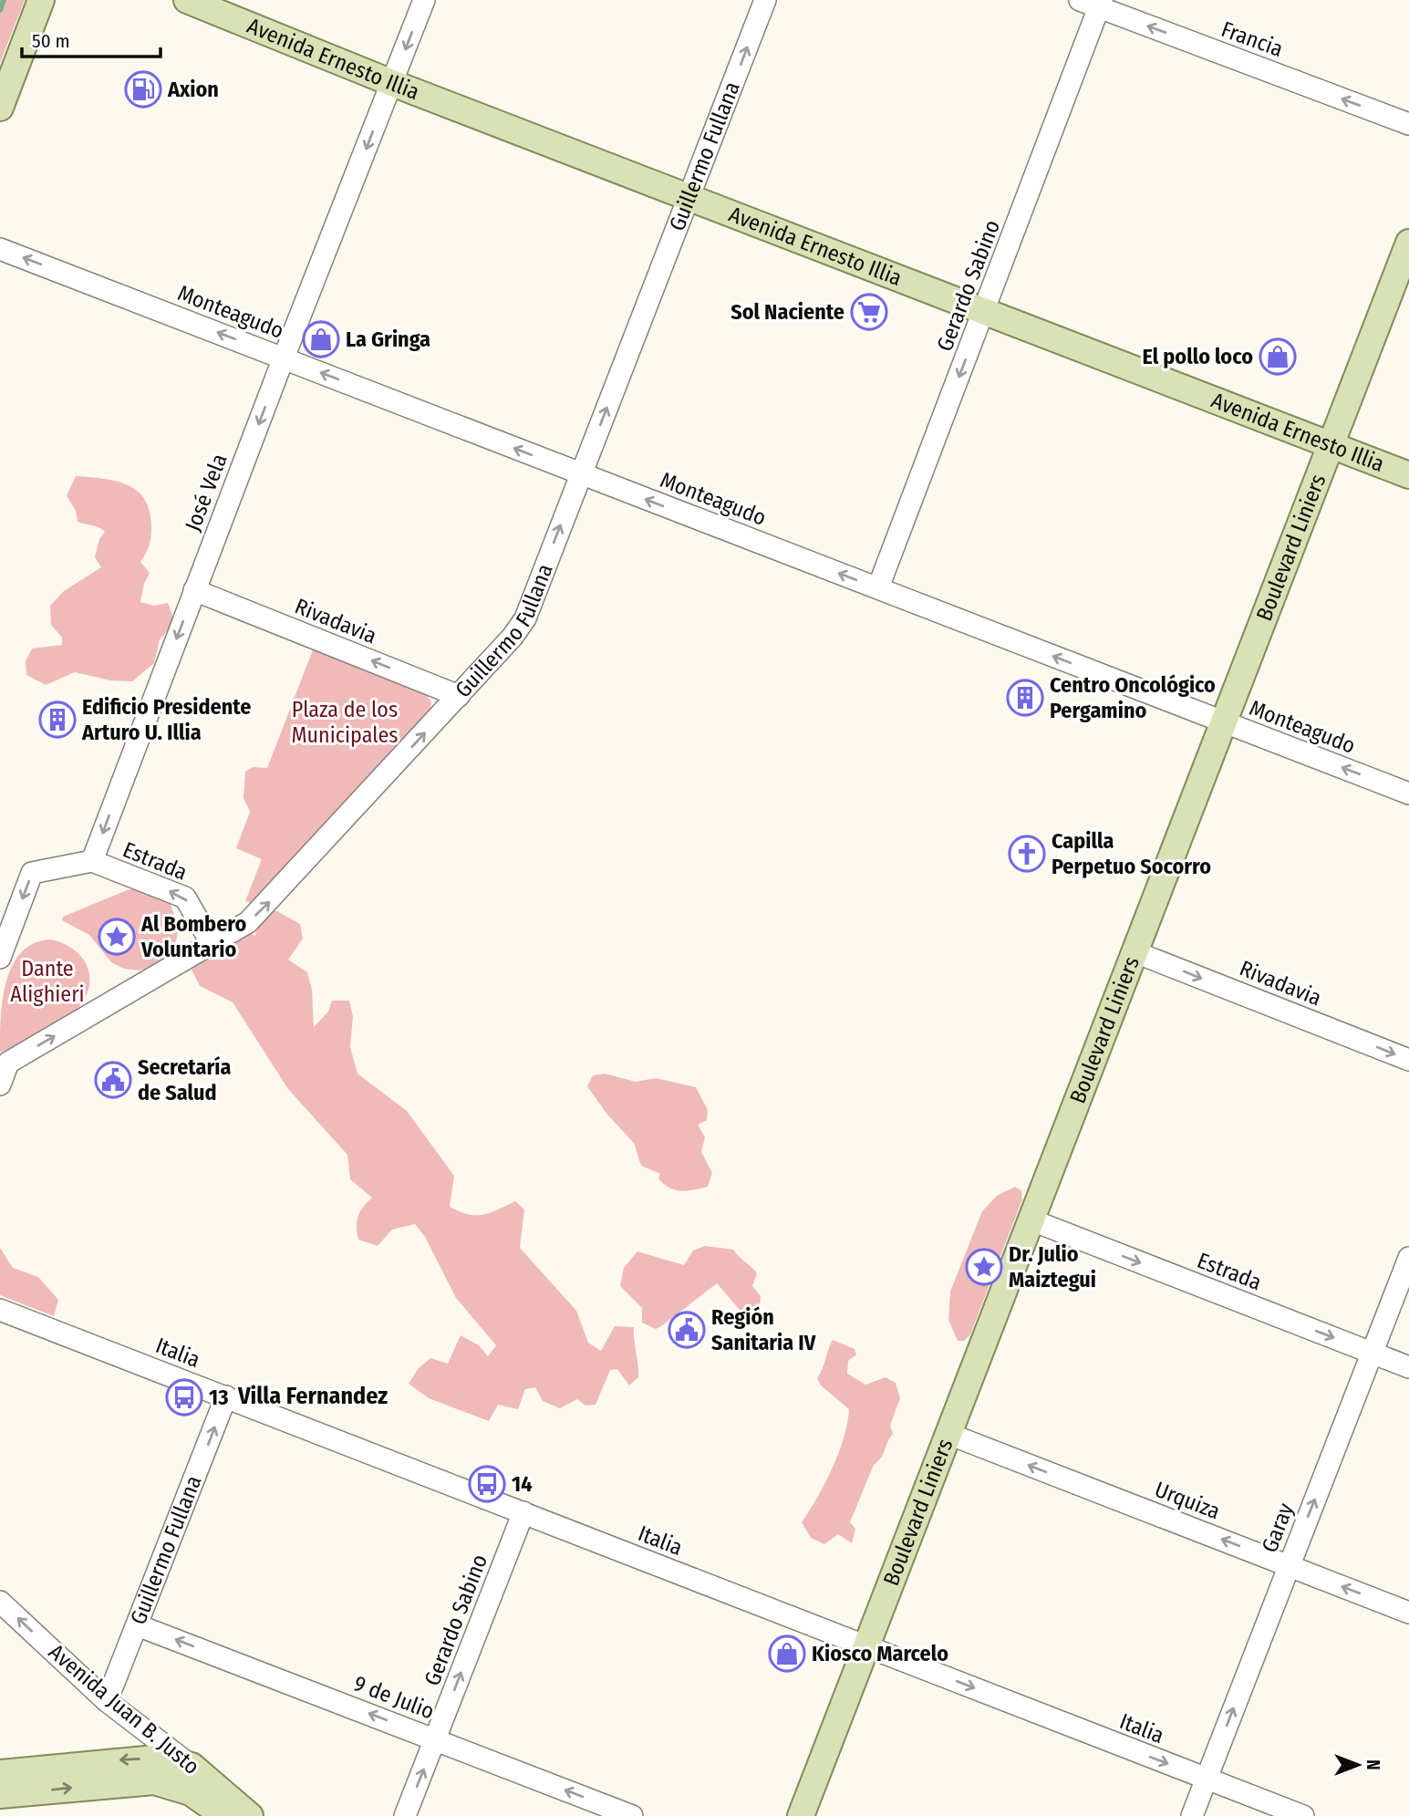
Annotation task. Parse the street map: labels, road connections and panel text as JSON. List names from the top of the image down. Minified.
{"streets":{"main road":["Avenida Ernesto Illia","Boulevard Liniers","Avenida Juan B. Justo"],"street":["Francia","Guillermo Fullana","Gerardo Sabino","Monteagudo","José Vela","Rivadavia","Estrada","Italia","Urquiza","Garay","9 de Julio"]},"crossings":[["Francia","Gerardo Sabino"],["Avenida Ernesto Illia","Guillermo Fullana"],["Avenida Ernesto Illia","Gerardo Sabino"],["Avenida Ernesto Illia","José Vela"],["Avenida Ernesto Illia","Boulevard Liniers"],["Guillermo Fullana","Monteagudo"],["Guillermo Fullana","Rivadavia"],["Guillermo Fullana","Estrada"],["Guillermo Fullana","Italia"],["Guillermo Fullana","9 de Julio"],["Guillermo Fullana","Avenida Juan B. Justo"],["Gerardo Sabino","Monteagudo"],["Gerardo Sabino","Italia"],["Gerardo Sabino","9 de Julio"],["Monteagudo","José Vela"],["Monteagudo","Boulevard Liniers"],["José Vela","Rivadavia"],["José Vela","Estrada"],["Boulevard Liniers","Rivadavia"],["Boulevard Liniers","Estrada"],["Boulevard Liniers","Italia"],["Boulevard Liniers","Urquiza"],["Estrada","Garay"],["Italia","Garay"],["Urquiza","Garay"]],"one_way":["Francia","Guillermo Fullana","Monteagudo","José Vela","Urquiza","Garay","9 de Julio","Avenida Juan B. Justo"],"districts":["Villa Fernandez"],"parks":["Plaza de los Municipales","Dante Alighieri"],"places":{"fuel station":["Axion"],"supermarket":["Sol Naciente"],"shop":["La Gringa","El pollo loco","Kiosco Marcelo"],"building":["Centro Oncológico Pergamino","Edificio Presidente Arturo U. Illia"],"church":["Capilla Perpetuo Socorro"],"place":["Al Bombero Voluntario","Dr. Julio Maiztegui"],"public building":["Secretaría de Salud","Región Sanitaria IV"],"bus stop":["13","14"]},"scale_bar":"50 m","north":"right"}
